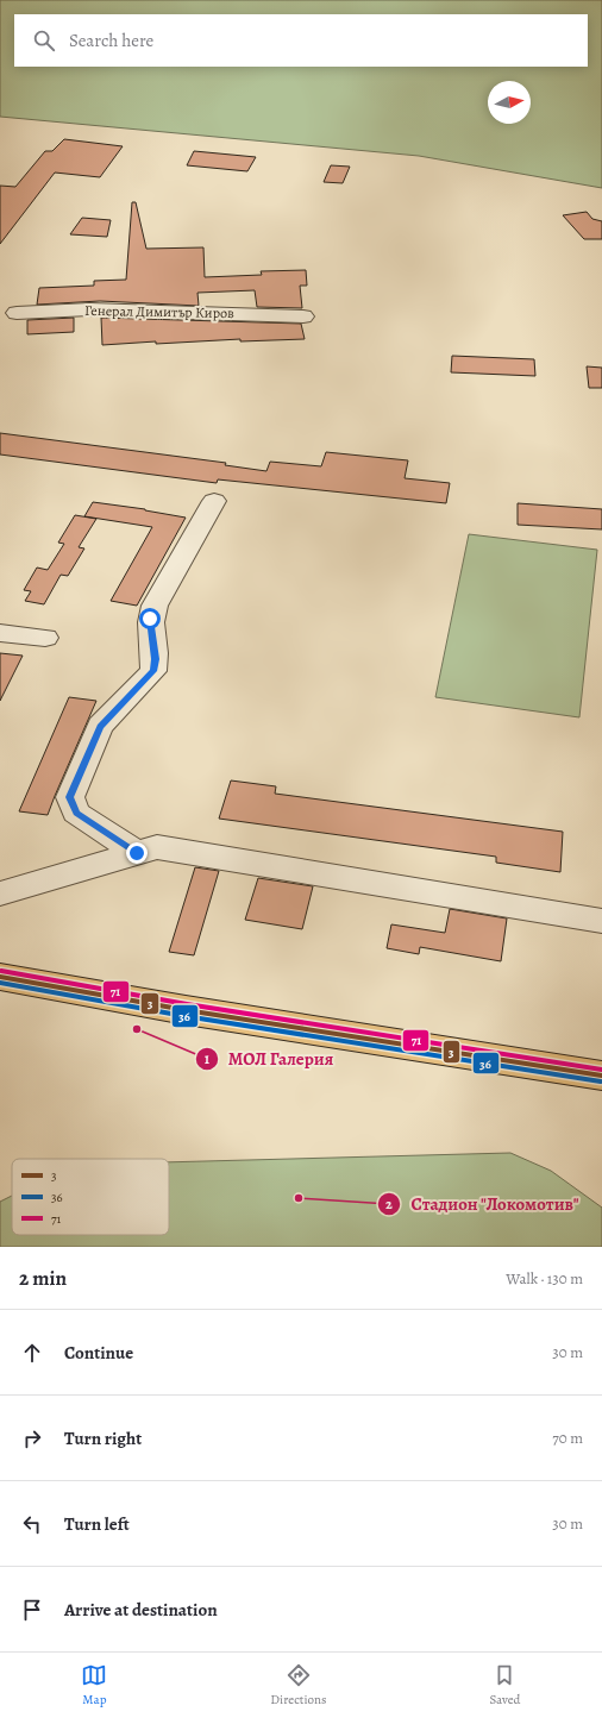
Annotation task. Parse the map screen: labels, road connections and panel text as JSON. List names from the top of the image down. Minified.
{"streets":{"street":["Генерал Димитър Киров"]},"places":["МОЛ Галерия","Стадион \"Локомотив\""],"lines":["transit line 71","transit line 3","transit line 36"],"legend":["3","36","71"],"north":"right","page":{"search":"Search here","heading":["2 min","Walk · 130 m"],"list":[["Continue","30 m"],["Turn right","70 m"],["Turn left","30 m"],"Arrive at destination"],"nav":["Map","Directions","Saved"]}}
